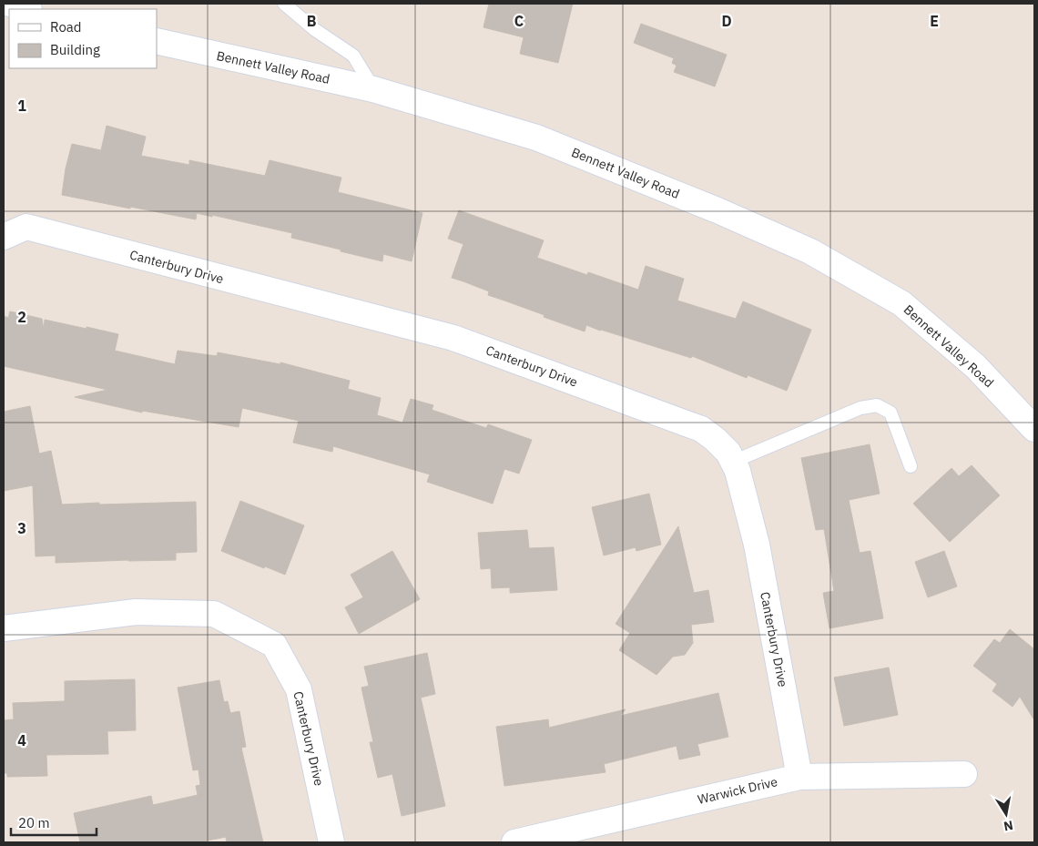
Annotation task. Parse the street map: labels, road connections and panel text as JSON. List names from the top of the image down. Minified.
{"streets":{"street":["Bennett Valley Road","Canterbury Drive","Warwick Drive"]},"crossings":[["Canterbury Drive","Warwick Drive"]],"legend":["Road","Building"],"scale_bar":"20 m","north":"bottom","grid":{"columns":["B","C","D","E"],"rows":["1","2","3","4"]}}
